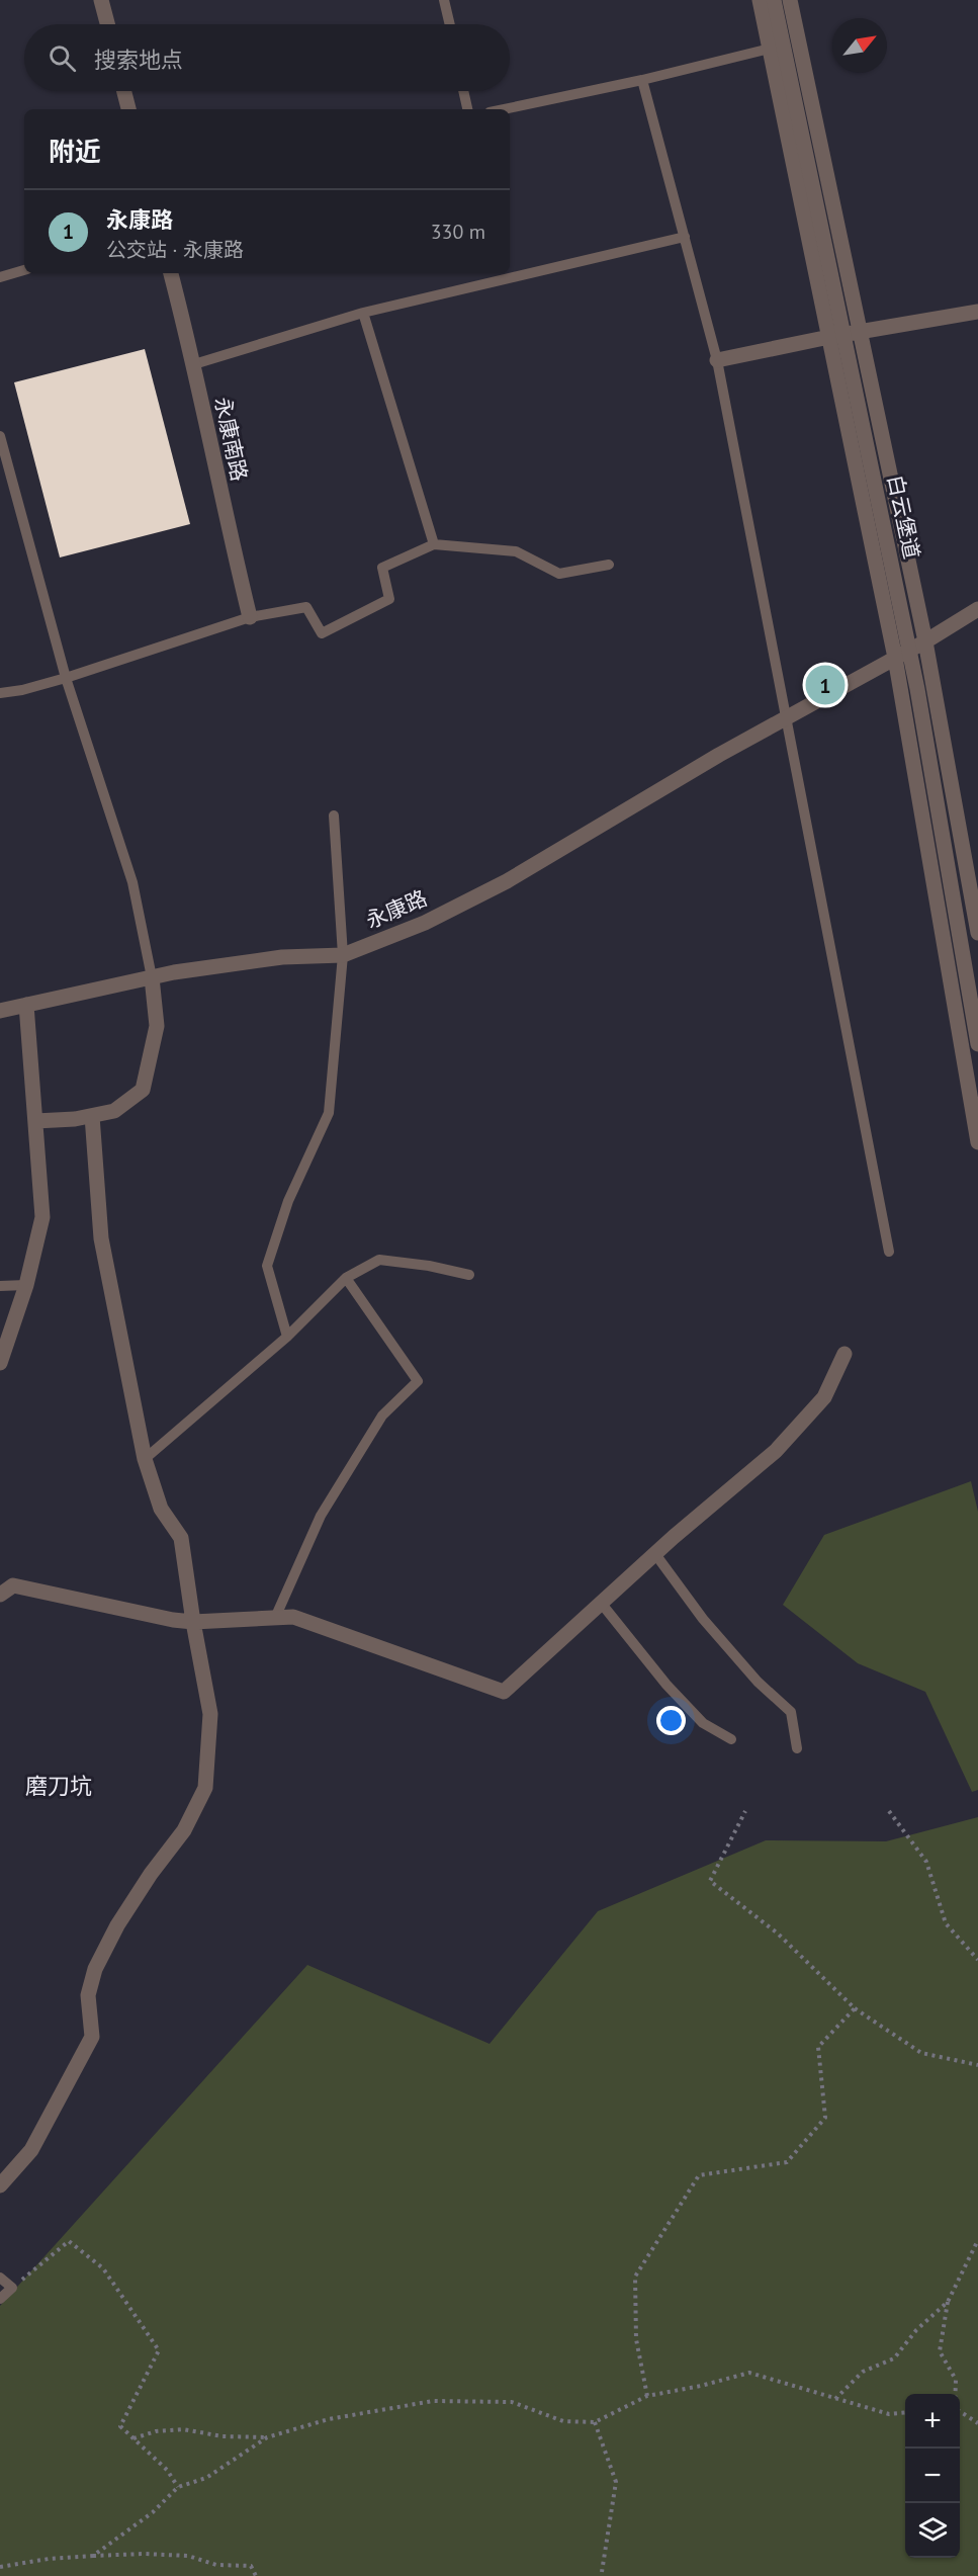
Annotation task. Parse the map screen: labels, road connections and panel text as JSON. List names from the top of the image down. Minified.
{"streets":{"street":["永康南路","白云堡道","永康路"]},"districts":["磨刀坑"],"north":"top right","page":{"search":"搜索地点","heading":"附近","list":[{"mark":"1","name":"永康路","note":"公交站 · 永康路","value":"330 m"}],"pins":"1","map_buttons":["+","−"]}}
